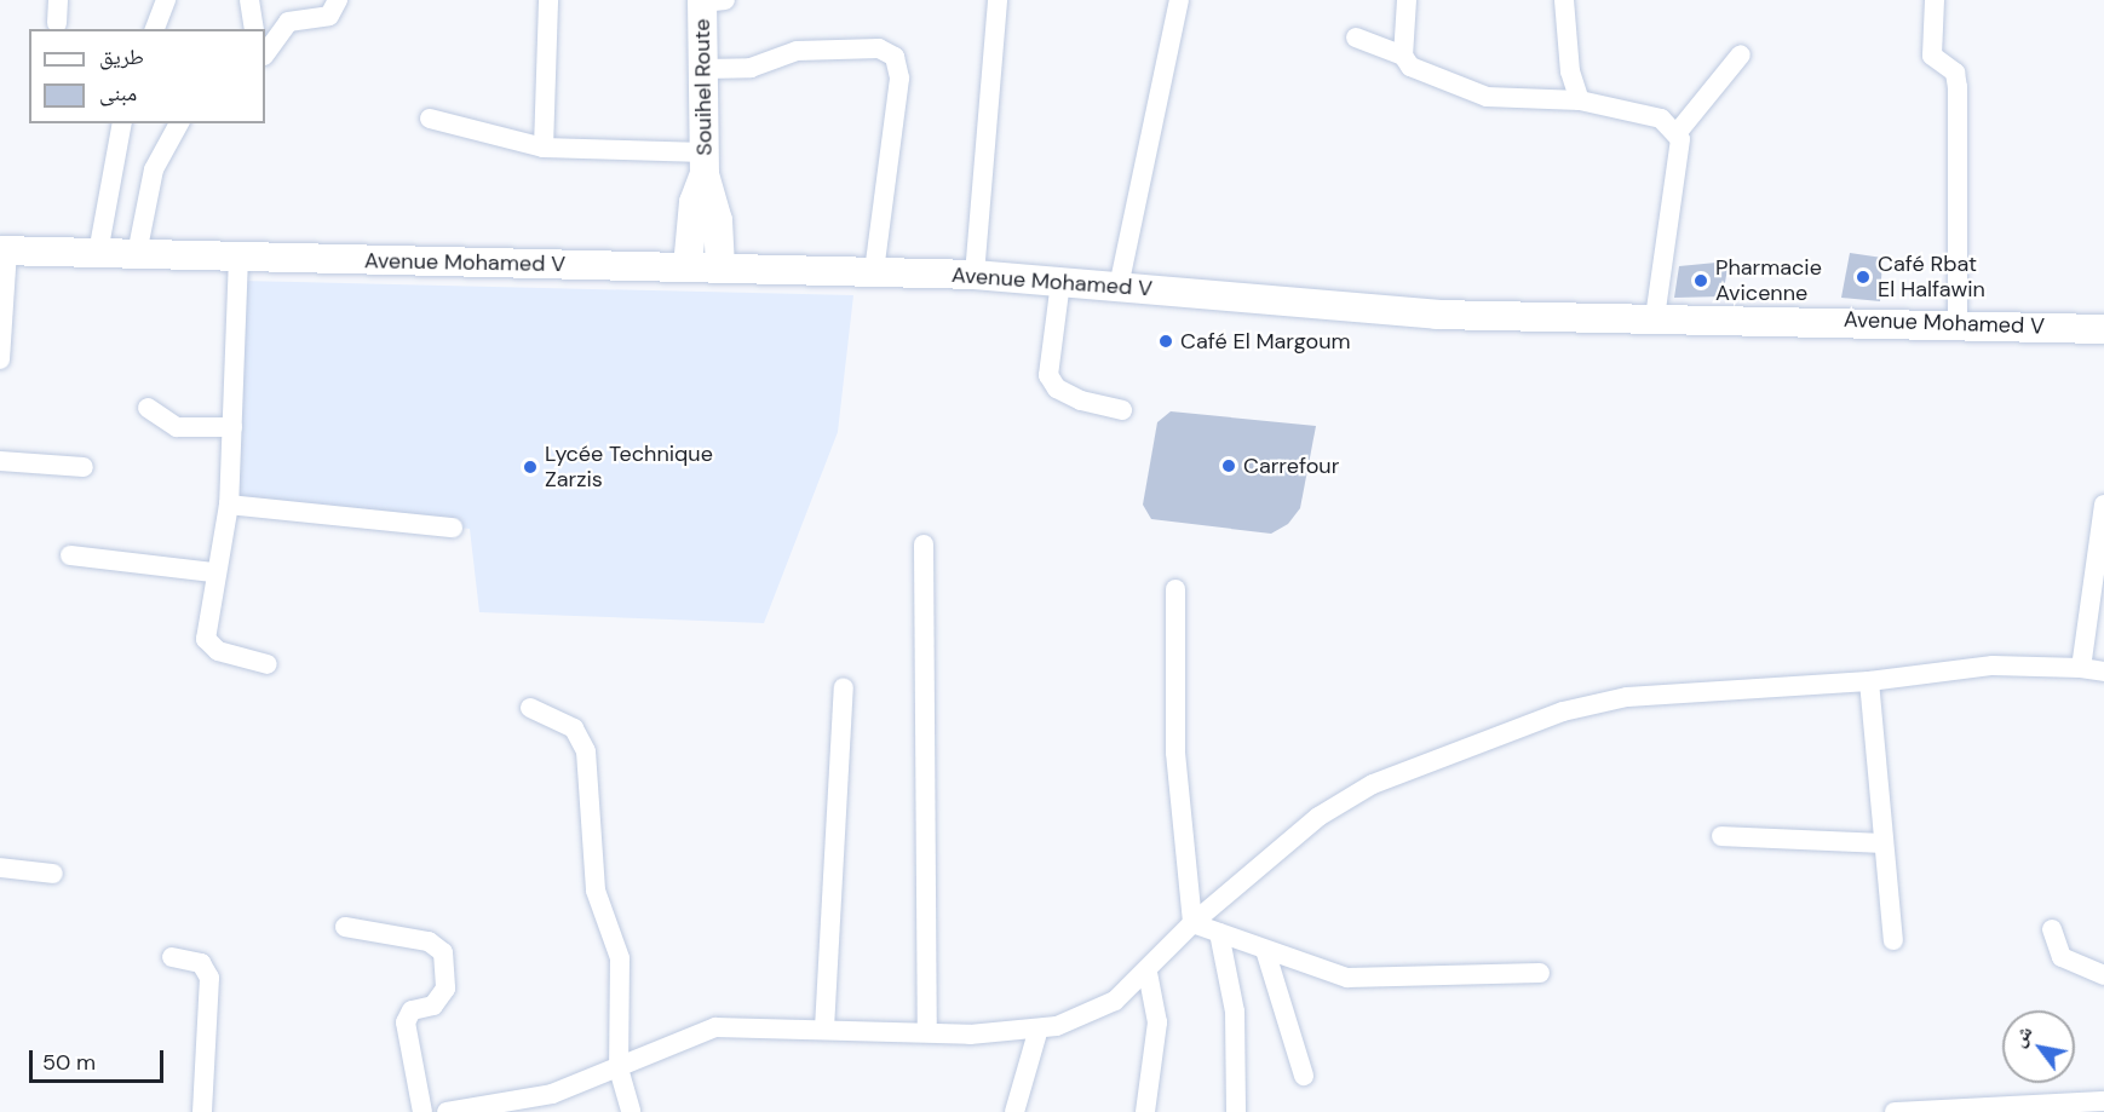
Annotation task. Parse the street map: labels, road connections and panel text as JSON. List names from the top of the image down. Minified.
{"streets":{"main road":["Souihel Route","Avenue Mohamed V"]},"places":["Café Rbat El Halfawin","Pharmacie Avicenne","Café El Margoum","Carrefour","Lycée Technique Zarzis"],"legend":["طريق","مبنى"],"scale_bar":"50 m","north":"top left"}
